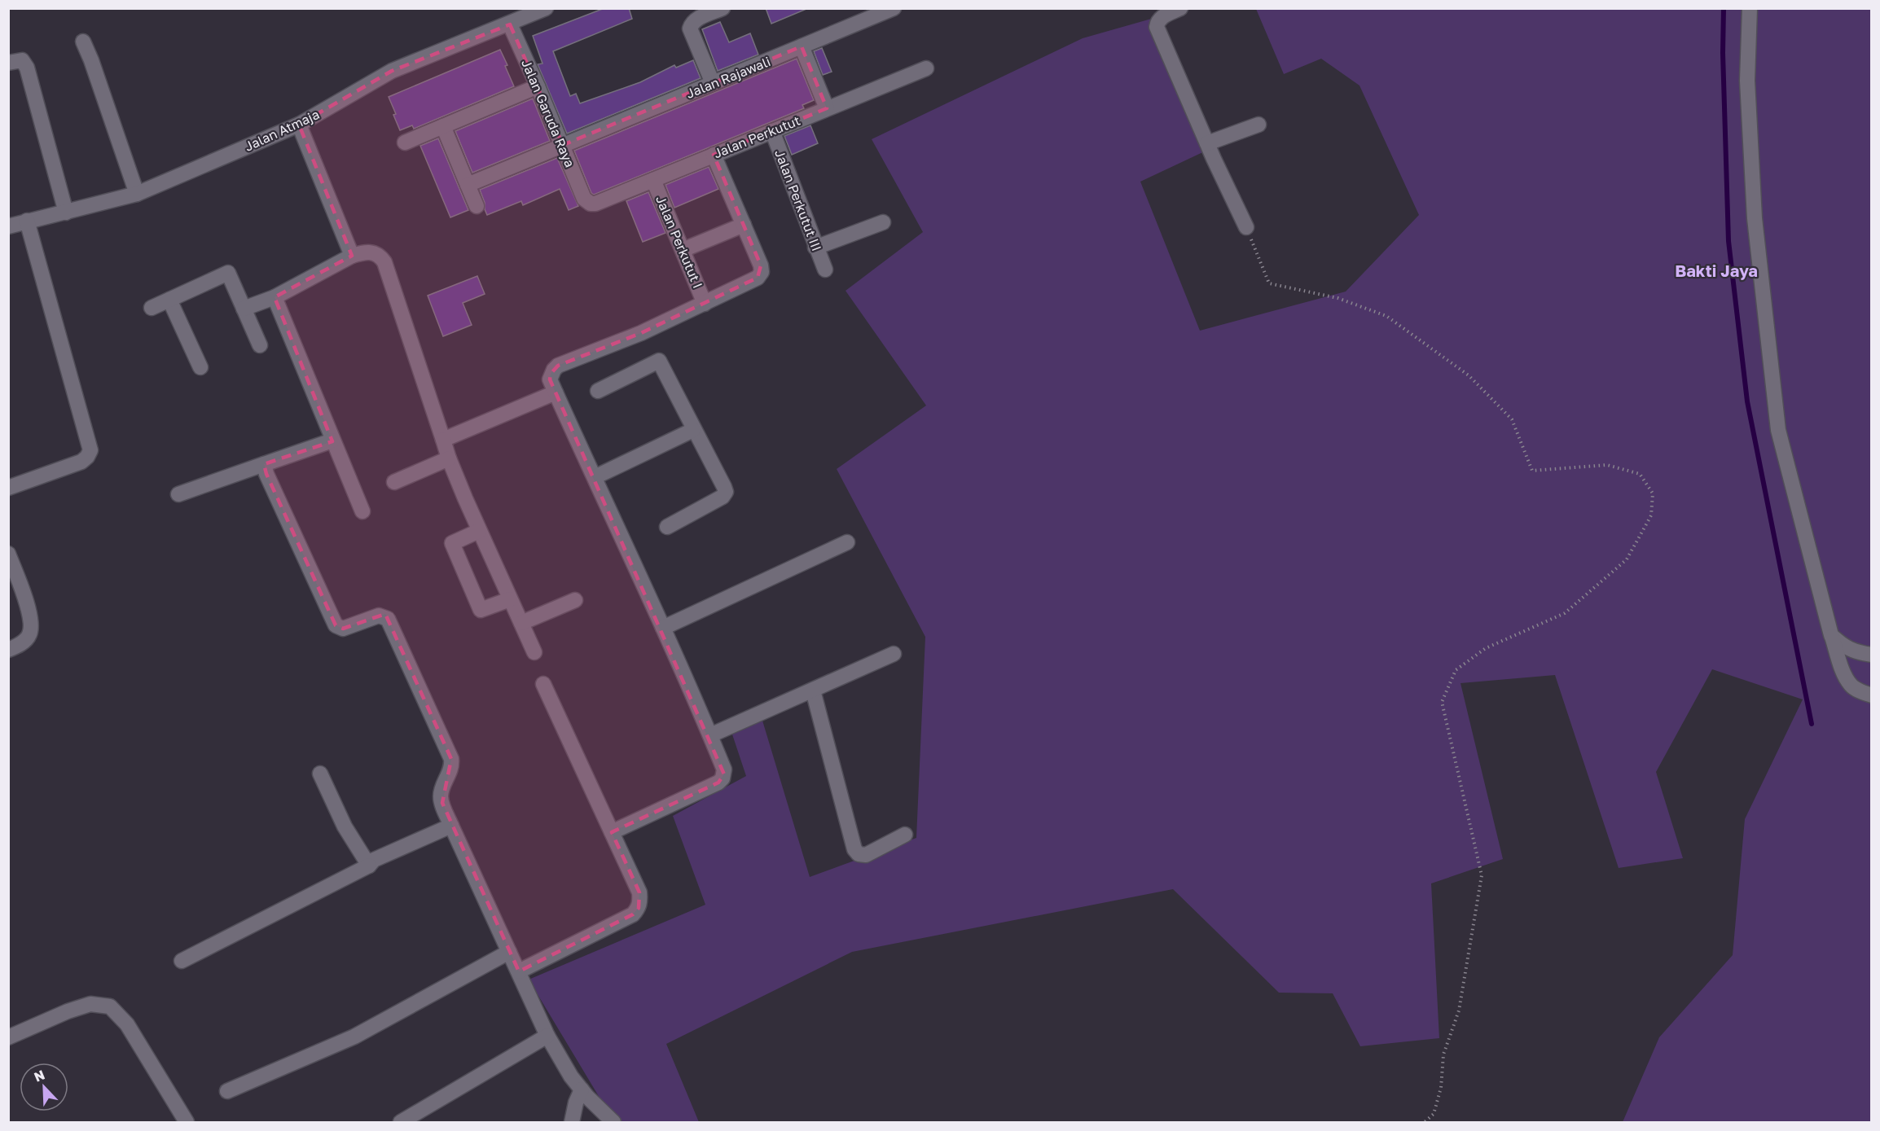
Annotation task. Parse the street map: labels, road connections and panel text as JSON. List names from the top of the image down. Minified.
{"streets":{"street":["Jalan Rajawali","Jalan Garuda Raya","Jalan Atmaja","Jalan Perkutut","Jalan Perkutut III","Jalan Perkutut I"]},"crossings":[["Jalan Rajawali","Jalan Garuda Raya"],["Jalan Garuda Raya","Jalan Atmaja"],["Jalan Garuda Raya","Jalan Perkutut"],["Jalan Perkutut","Jalan Perkutut III"],["Jalan Perkutut","Jalan Perkutut I"]],"districts":["Bakti Jaya"],"north":"top left"}
